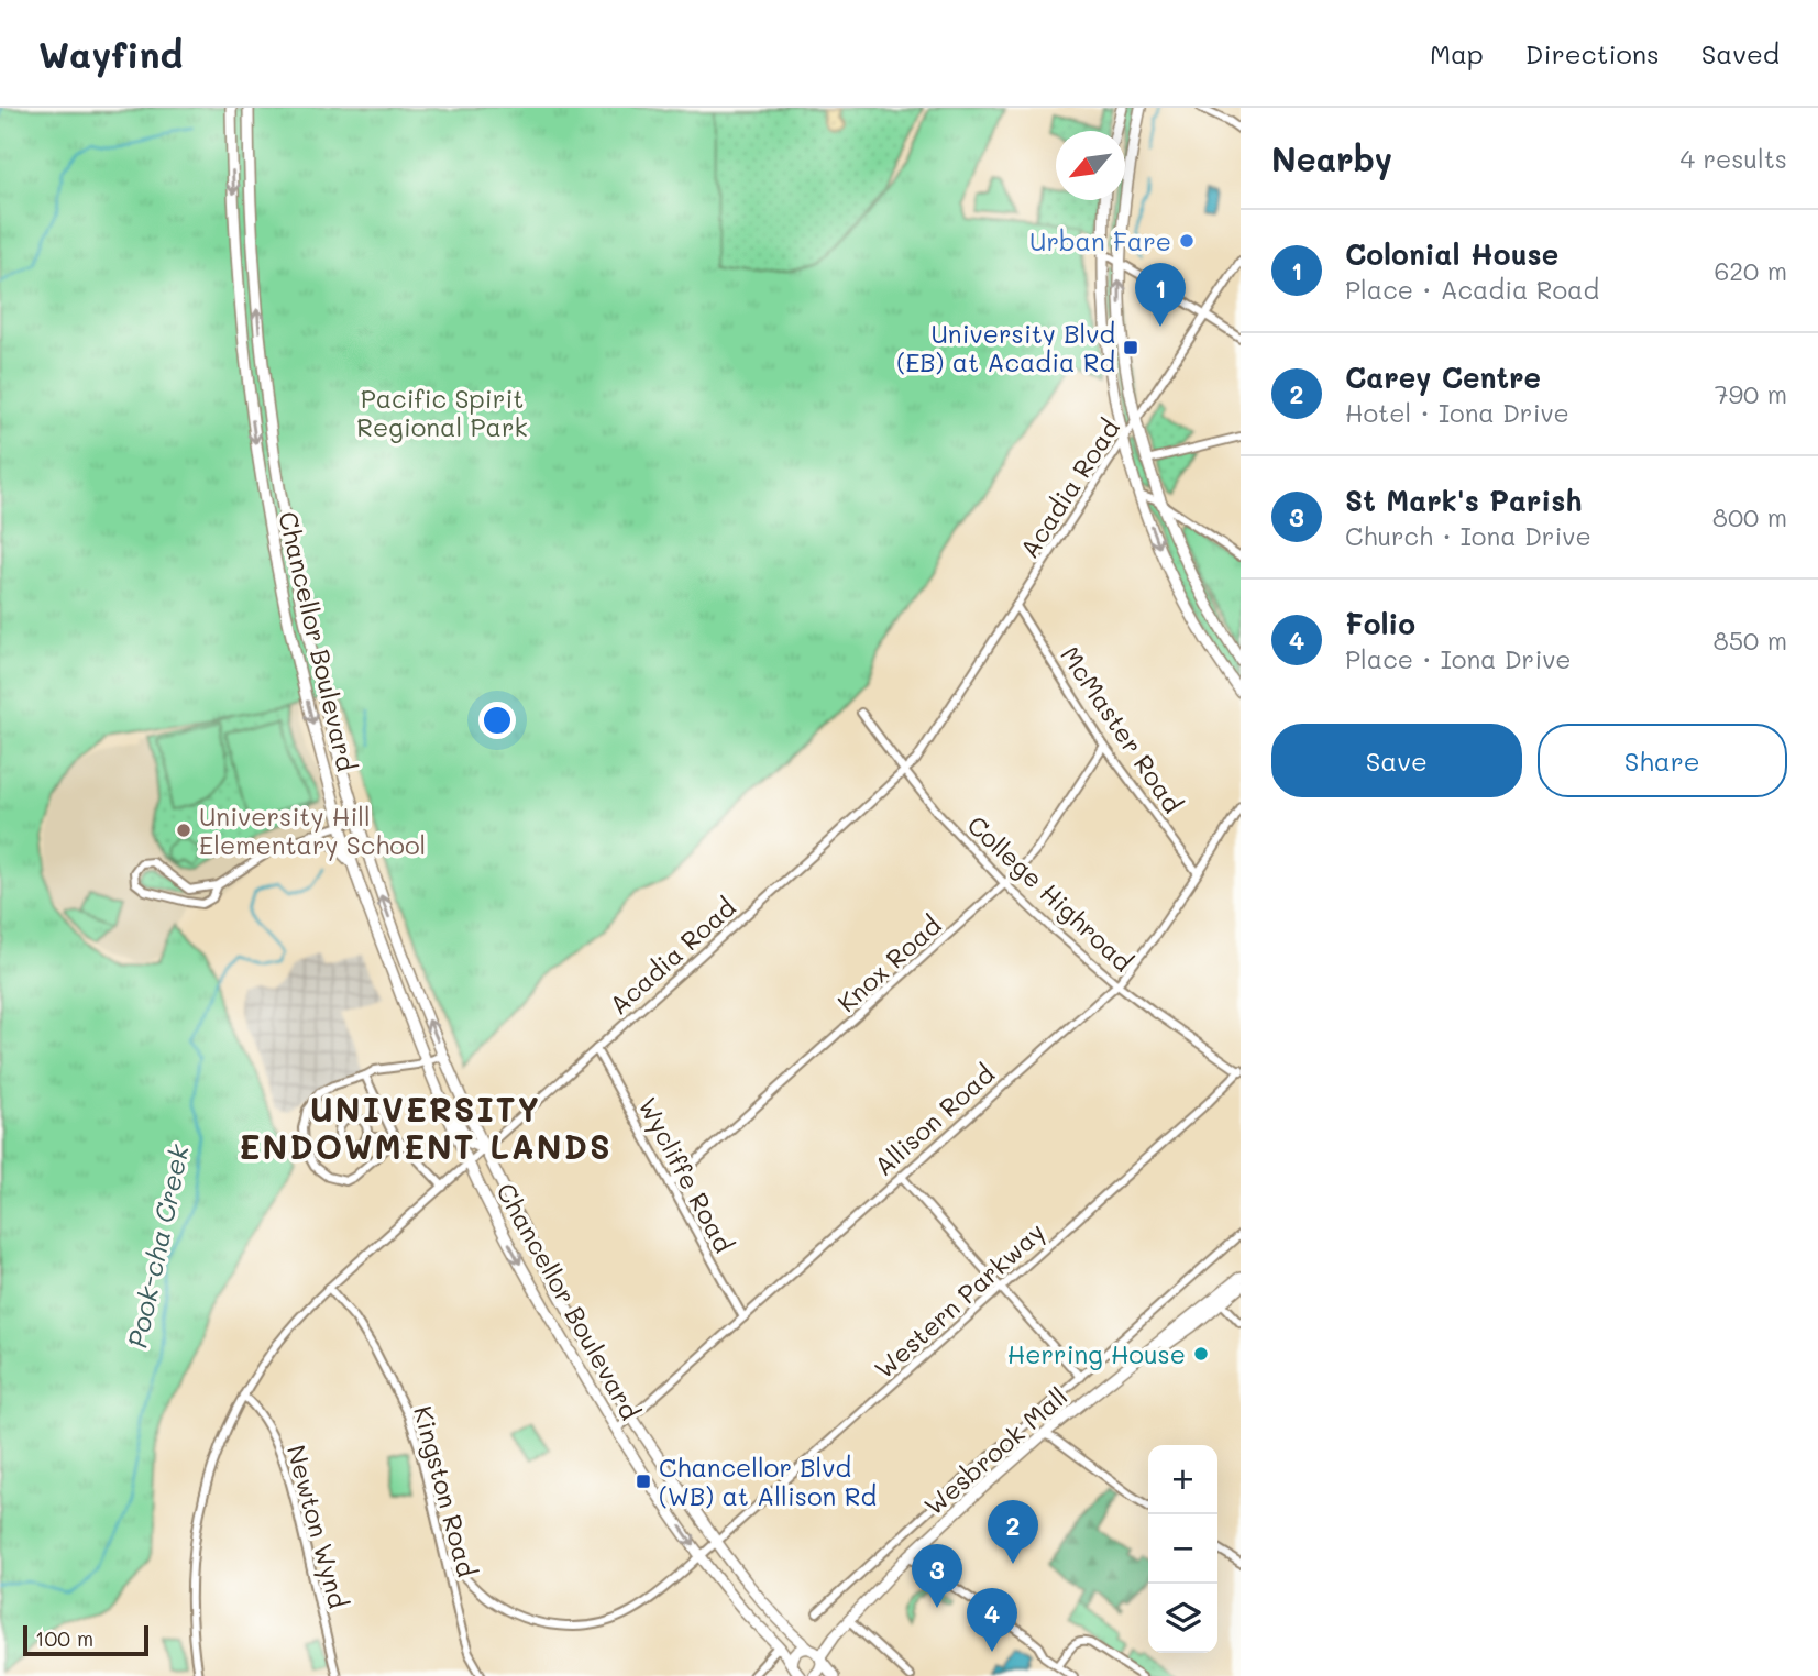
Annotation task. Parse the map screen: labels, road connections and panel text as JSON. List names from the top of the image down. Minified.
{"streets":{"main road":["Chancellor Boulevard","Wesbrook Mall"],"street":["Acadia Road","McMaster Road","College Highroad","Knox Road","Allison Road","Wycliffe Road","Western Parkway","Kingston Road","Newton Wynd"]},"crossings":[["Acadia Road","Chancellor Boulevard"],["Acadia Road","McMaster Road"],["Acadia Road","College Highroad"],["Acadia Road","Wycliffe Road"],["Acadia Road","Kingston Road"],["Acadia Road","Newton Wynd"],["Chancellor Boulevard","Allison Road"],["Chancellor Boulevard","Western Parkway"],["Chancellor Boulevard","Wesbrook Mall"],["McMaster Road","Knox Road"],["McMaster Road","Allison Road"],["College Highroad","Knox Road"],["College Highroad","Allison Road"],["College Highroad","Western Parkway"],["Knox Road","Wycliffe Road"],["Allison Road","Wycliffe Road"],["Western Parkway","Kingston Road"]],"districts":["UNIVERSITY ENDOWMENT LANDS"],"water":["Pook-cha Creek"],"parks":["Pacific Spirit Regional Park"],"places":{"other":["Urban Fare","University Hill Elementary School","Herring House"],"transit":["University Blvd (EB) at Acadia Rd","Chancellor Blvd (WB) at Allison Rd"]},"scale_bar":"100 m","north":"bottom left","page":{"header":"Wayfind","nav":["Map","Directions","Saved"],"heading":["Nearby","4 results"],"list":[{"mark":"1","name":"Colonial House","note":"Place · Acadia Road","value":"620 m"},{"mark":"2","name":"Carey Centre","note":"Hotel · Iona Drive","value":"790 m"},{"mark":"3","name":"St Mark's Parish","note":"Church · Iona Drive","value":"800 m"},{"mark":"4","name":"Folio","note":"Place · Iona Drive","value":"850 m"}],"pins":["1","2","3","4"],"buttons":["Save","Share"],"map_buttons":["+","−"],"scale":"100 m"}}
